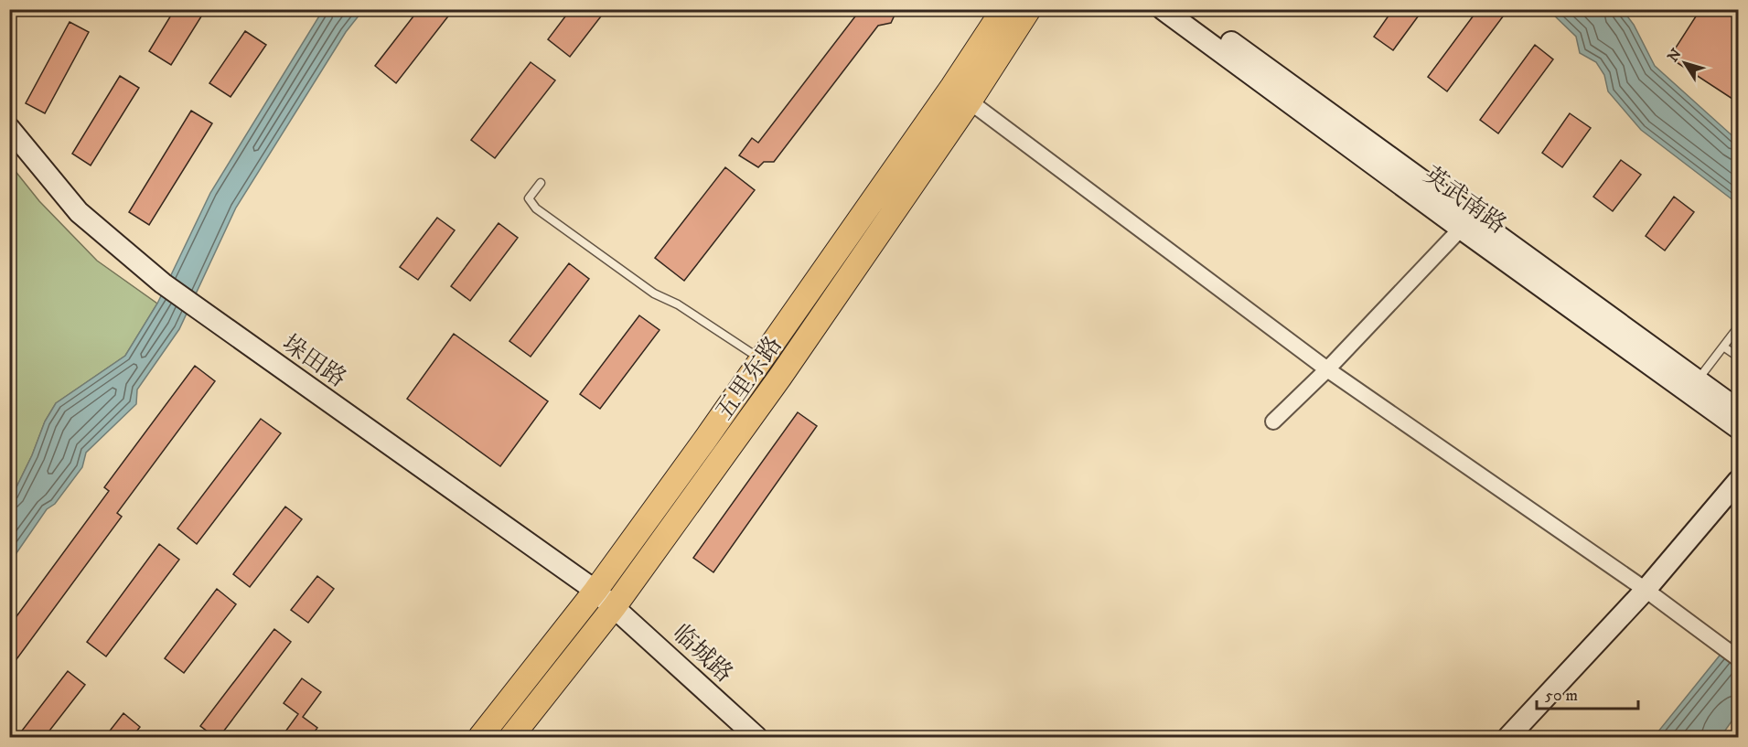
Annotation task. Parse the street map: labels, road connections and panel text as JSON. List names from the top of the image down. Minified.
{"streets":{"main road":["英武南路","垛田路","五里东路","临城路"]},"crossings":[["垛田路","五里东路"],["垛田路","临城路"],["五里东路","临城路"]],"scale_bar":"50 m","north":"top left"}
